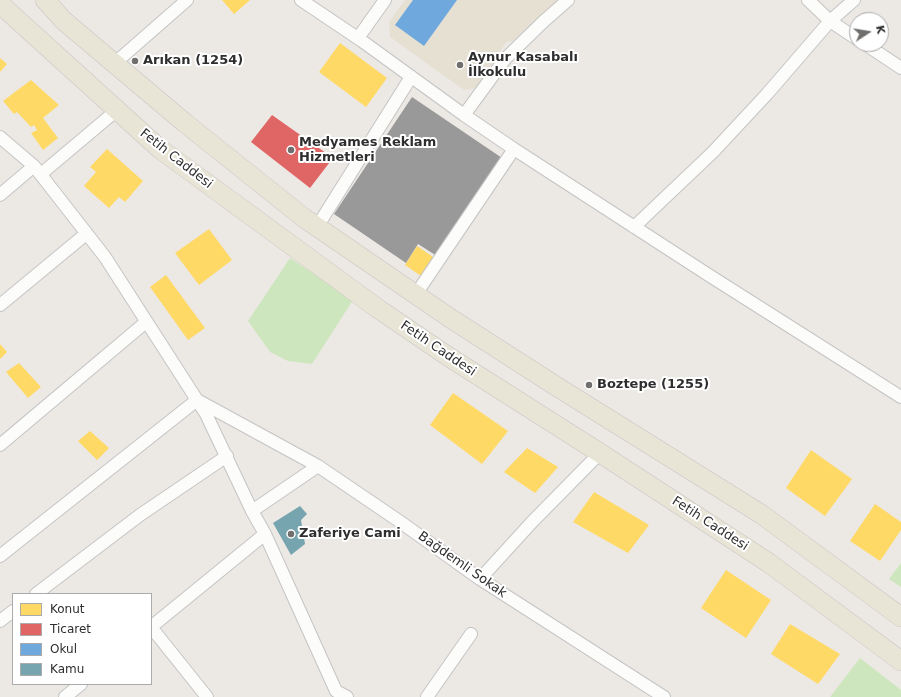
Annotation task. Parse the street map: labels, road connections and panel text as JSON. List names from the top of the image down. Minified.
{"streets":{"main road":["Fetih Caddesi"],"street":["Bağdemli Sokak"]},"places":["Arıkan (1254)","Aynur Kasabalı İlkokulu","Medyames Reklam Hizmetleri","Boztepe (1255)","Zaferiye Cami"],"legend":["Konut","Ticaret","Okul","Kamu"],"north":"right"}
